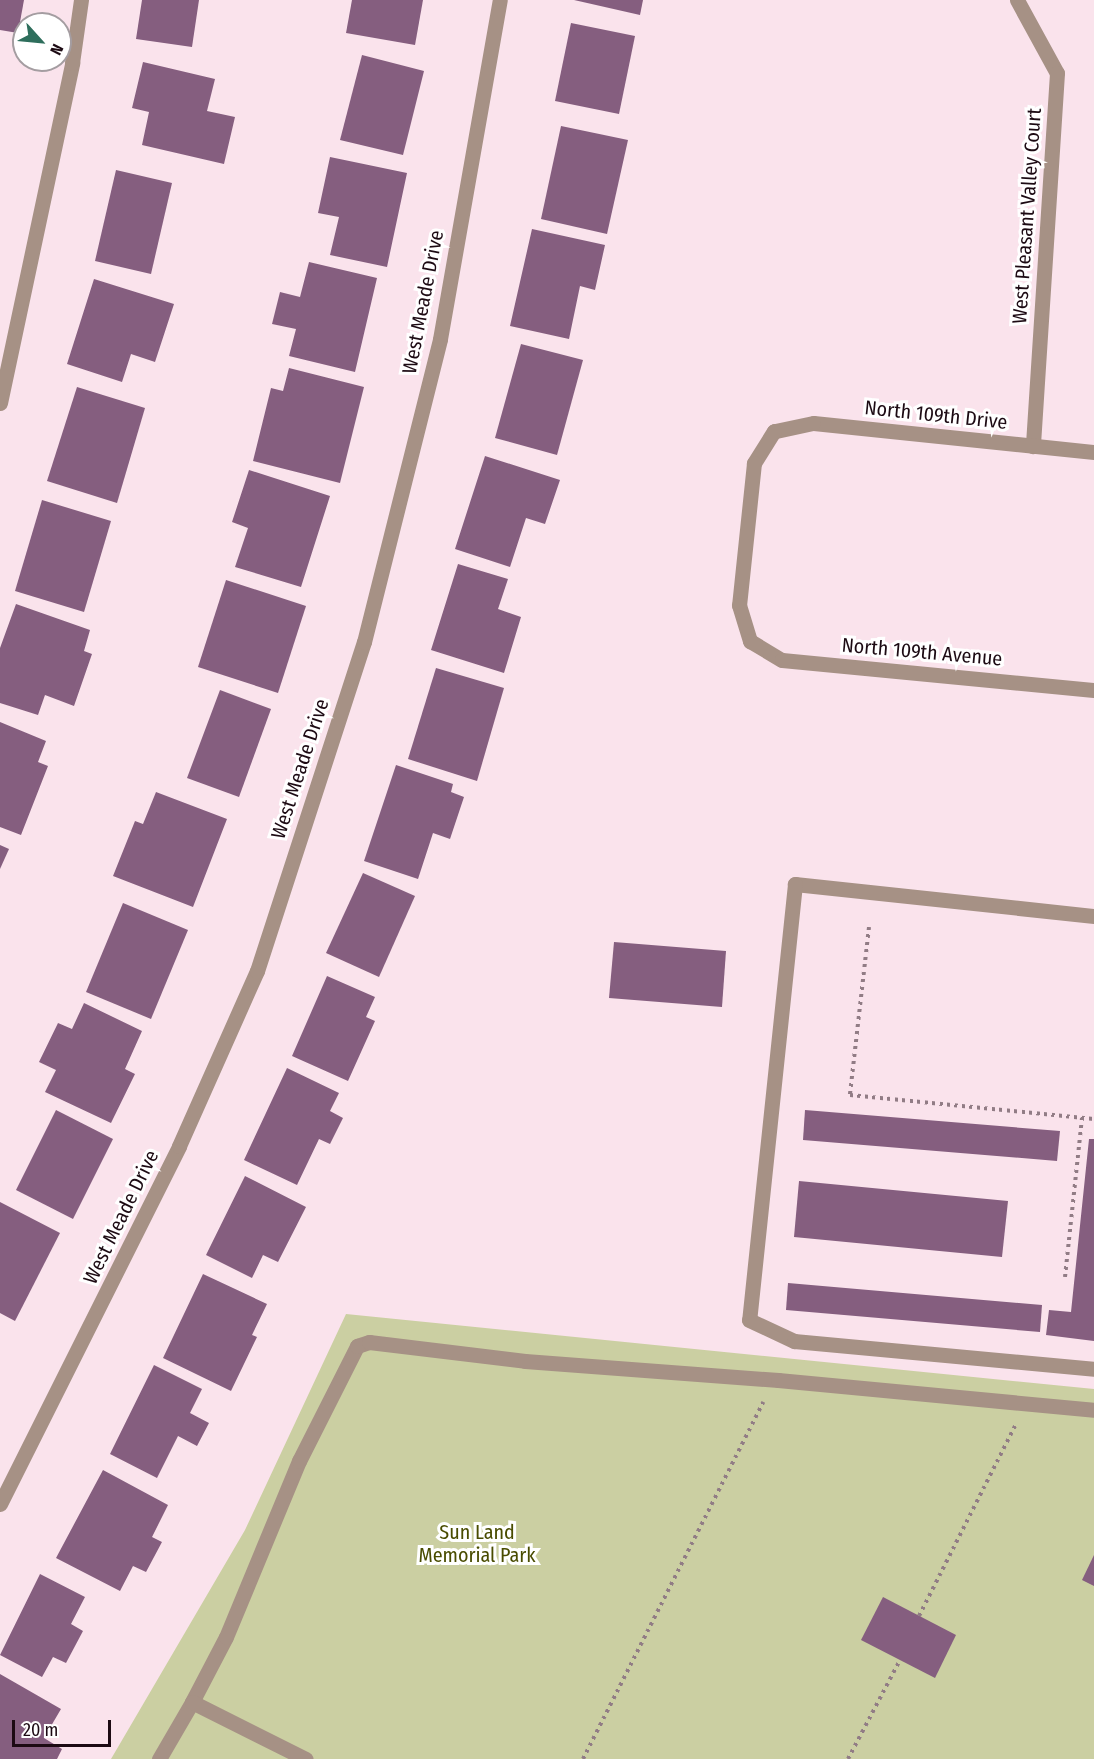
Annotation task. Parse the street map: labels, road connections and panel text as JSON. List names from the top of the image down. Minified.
{"streets":{"street":["West Pleasant Valley Court","West Meade Drive","North 109th Drive","North 109th Avenue"]},"crossings":[["West Pleasant Valley Court","North 109th Drive"],["North 109th Drive","North 109th Avenue"]],"parks":["Sun Land Memorial Park"],"scale_bar":"20 m","north":"bottom right"}
